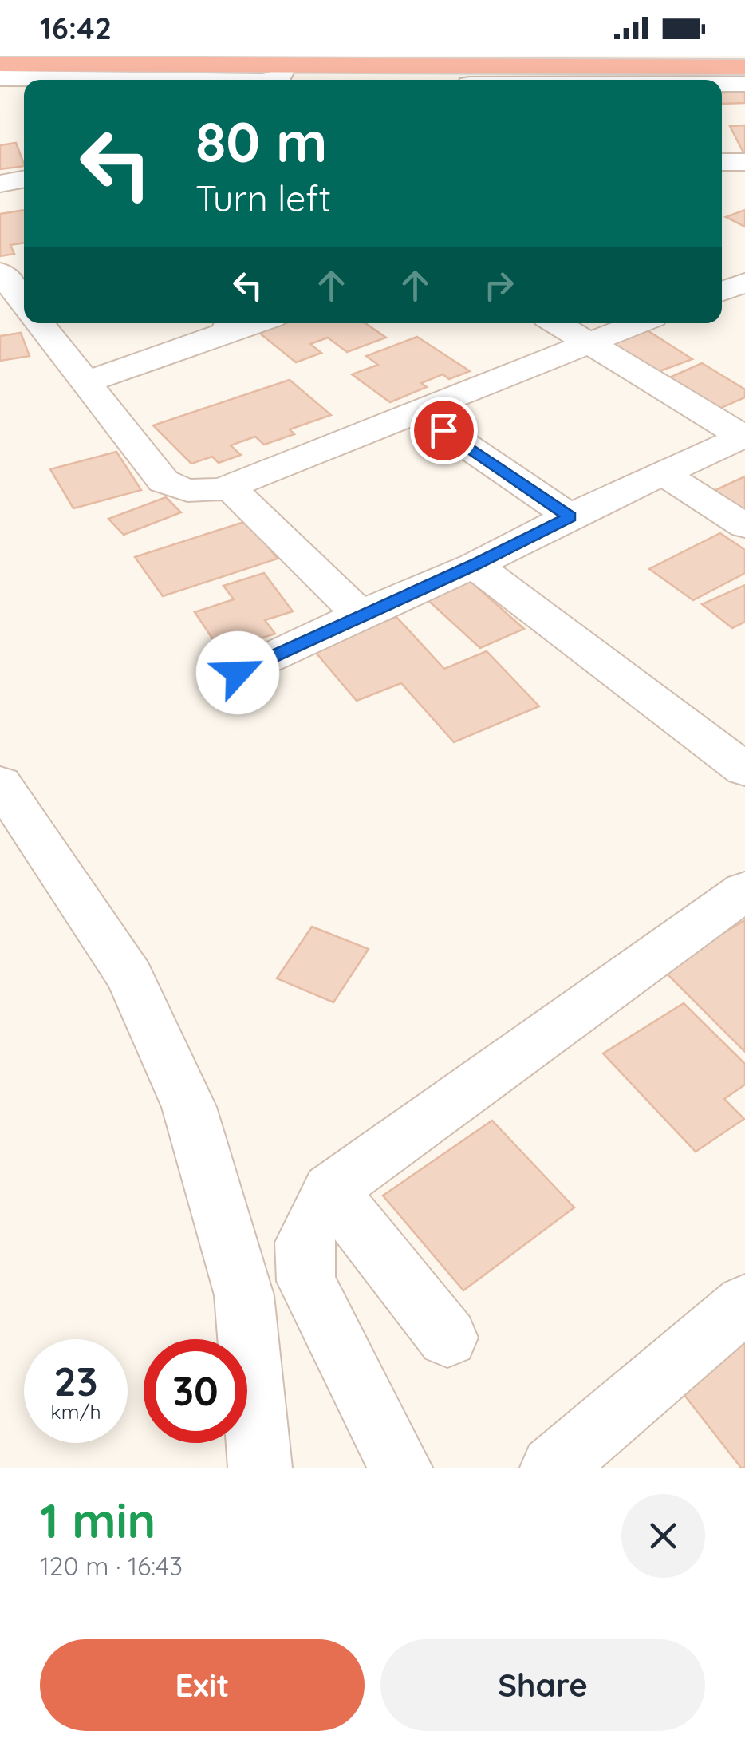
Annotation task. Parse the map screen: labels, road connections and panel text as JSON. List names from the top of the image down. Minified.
{"page":{"status":"16:42","turn":["80 m","Turn left"],"speed":"23 km/h","limit":"30","heading":["1 min","120 m · 16:43"],"buttons":["Exit","Share"]}}
